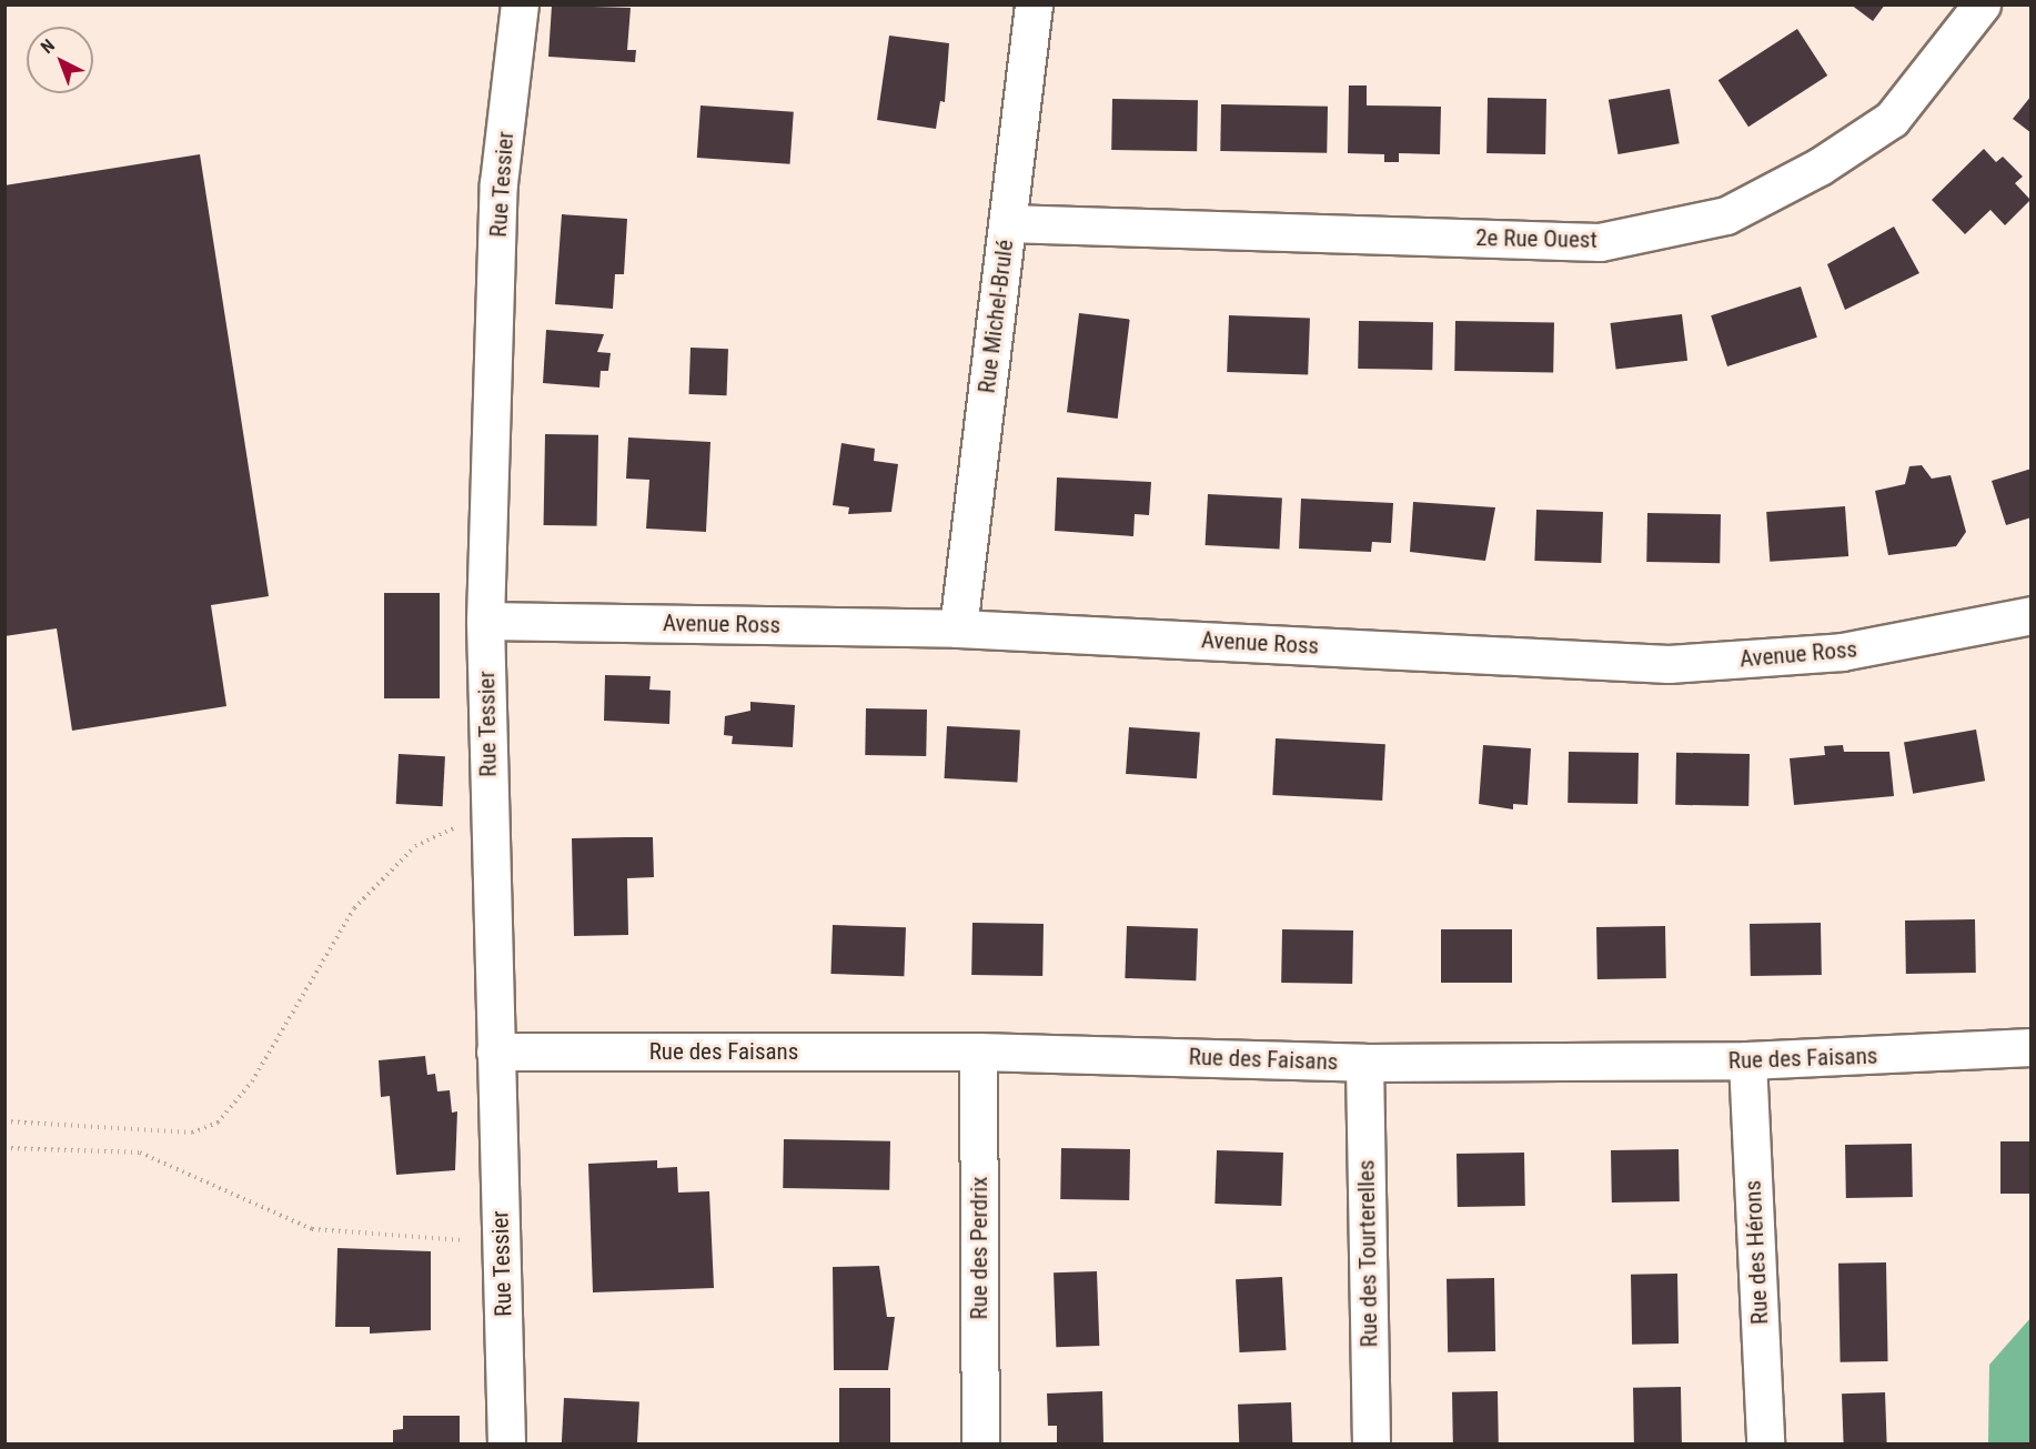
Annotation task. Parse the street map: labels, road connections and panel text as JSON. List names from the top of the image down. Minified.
{"streets":{"street":["Rue Tessier","2e Rue Ouest","Rue Michel-Brulé","Avenue Ross","Rue des Faisans","Rue des Perdrix","Rue des Hérons","Rue des Tourterelles"]},"crossings":[["Rue Tessier","Avenue Ross"],["Rue Tessier","Rue des Faisans"],["2e Rue Ouest","Rue Michel-Brulé"],["Rue Michel-Brulé","Avenue Ross"],["Rue des Faisans","Rue des Perdrix"],["Rue des Faisans","Rue des Hérons"],["Rue des Faisans","Rue des Tourterelles"]],"north":"top left"}
